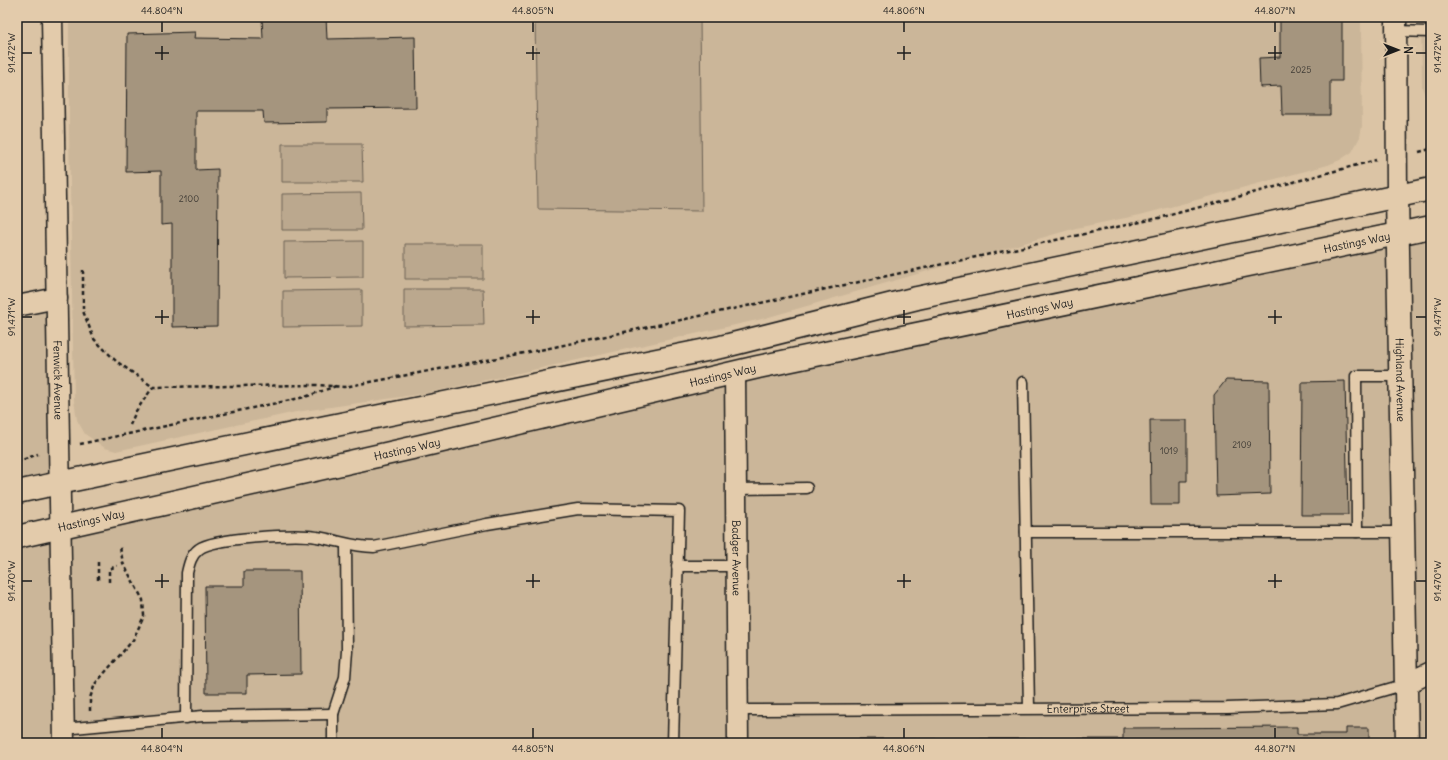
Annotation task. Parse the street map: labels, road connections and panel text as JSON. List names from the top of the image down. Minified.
{"streets":{"main road":["Hastings Way","Highland Avenue"],"street":["Fenwick Avenue","Badger Avenue","Enterprise Street"]},"crossings":[["Hastings Way","Fenwick Avenue"],["Hastings Way","Highland Avenue"],["Hastings Way","Badger Avenue"],["Highland Avenue","Enterprise Street"],["Badger Avenue","Enterprise Street"]],"house_numbers":["2025","2100","2109","1019"],"north":"right","coordinates":["44.804°N","44.805°N","44.806°N","44.807°N","91.472°W","91.471°W","91.470°W"]}
